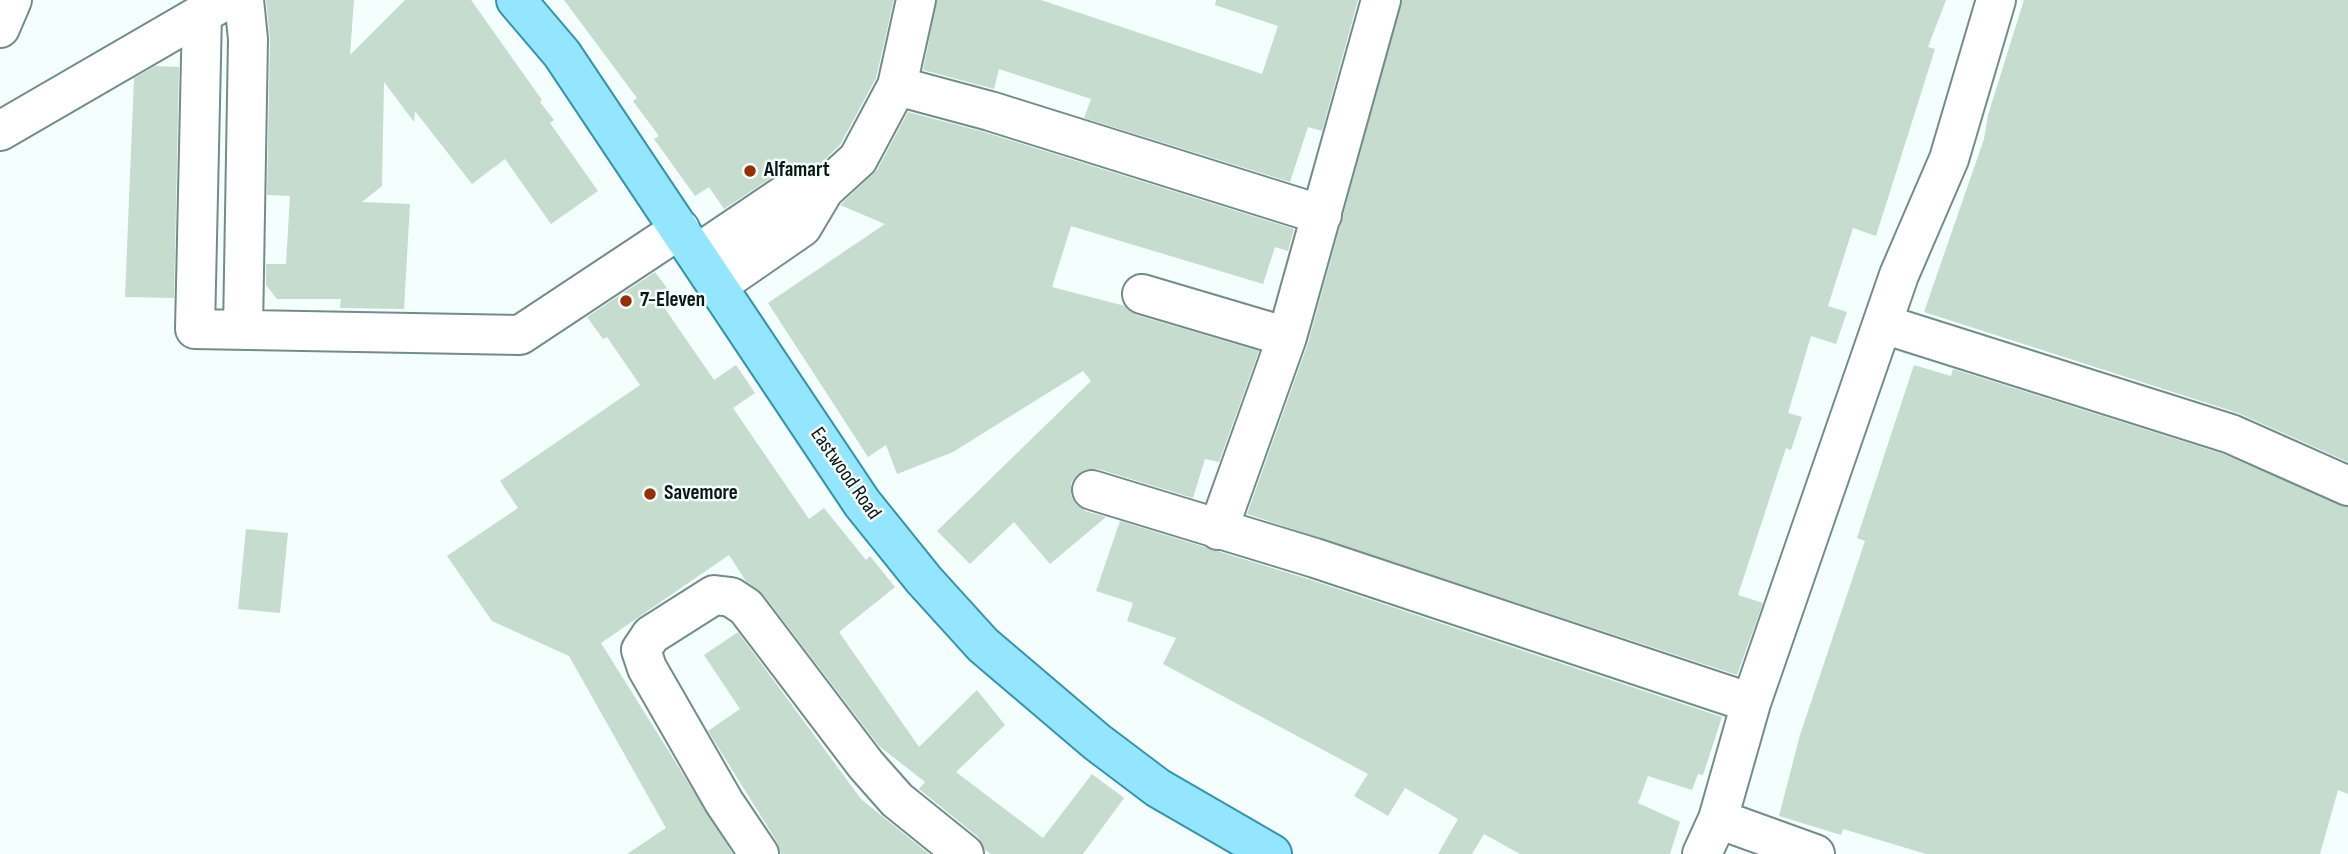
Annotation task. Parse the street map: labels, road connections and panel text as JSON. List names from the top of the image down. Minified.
{"streets":{"main road":["Eastwood Road"]},"places":["Alfamart","7-Eleven","Savemore"]}
